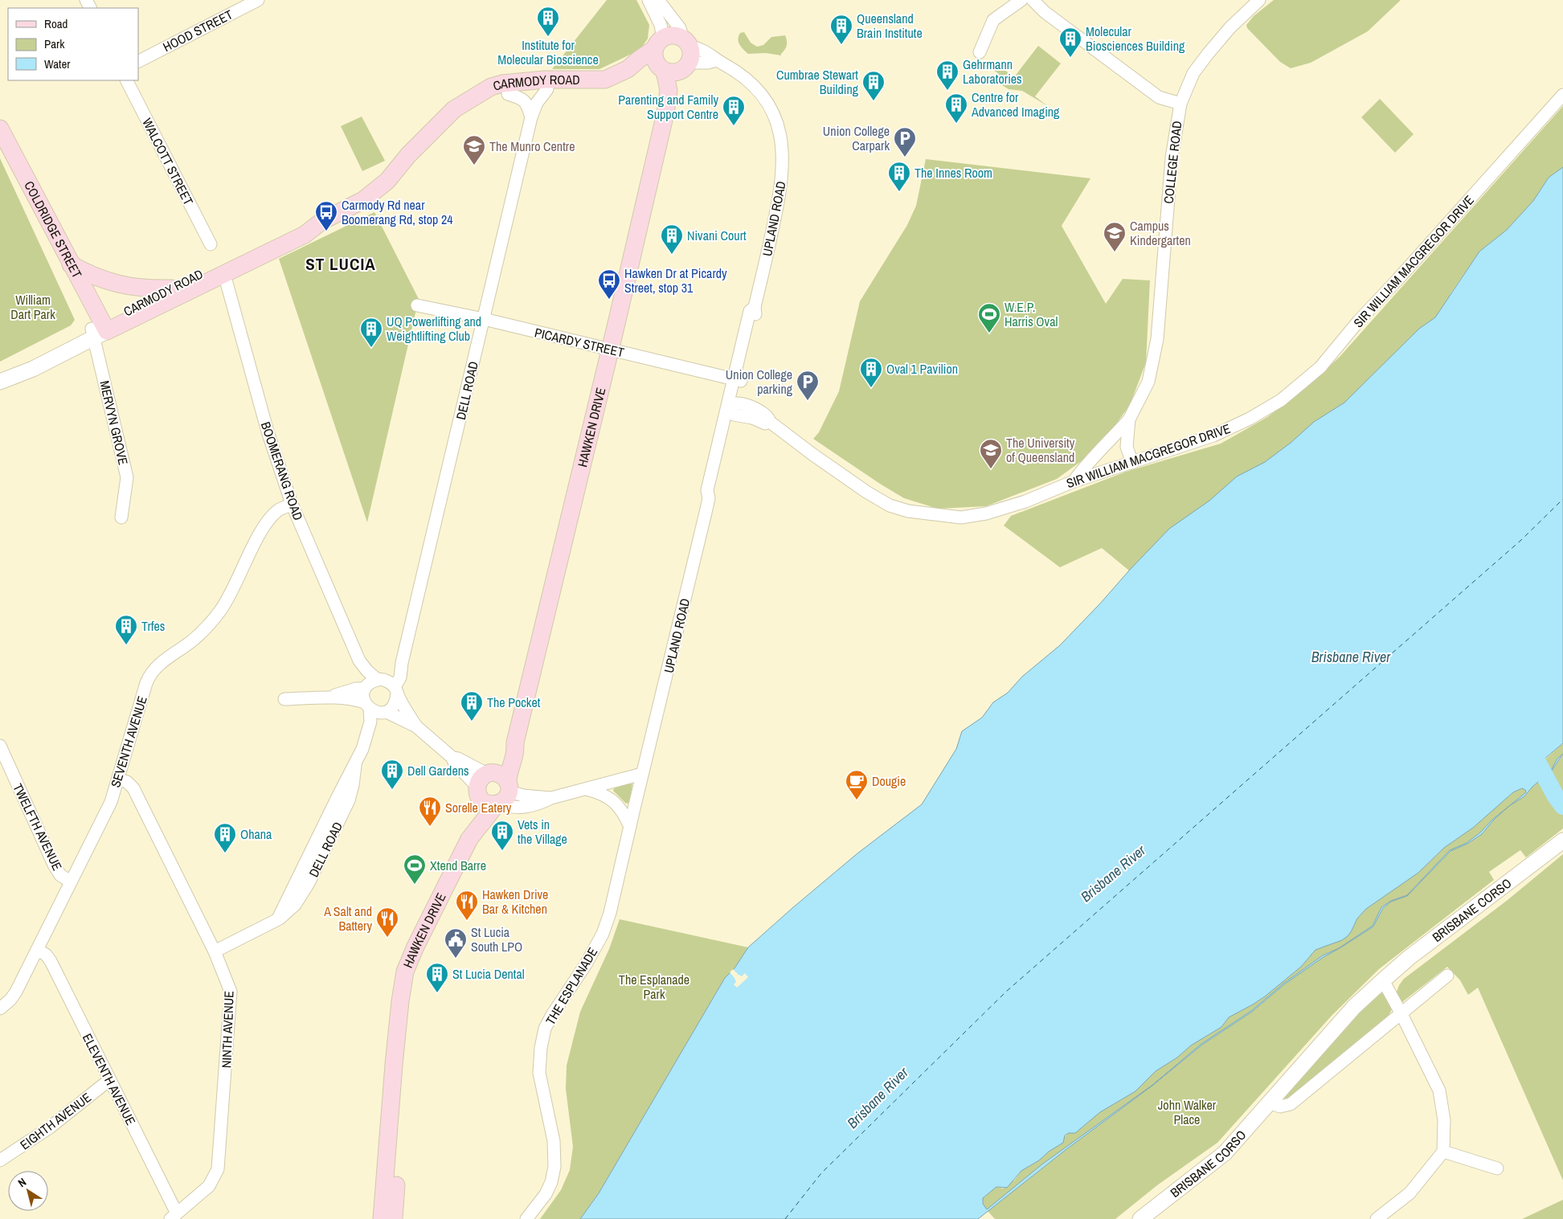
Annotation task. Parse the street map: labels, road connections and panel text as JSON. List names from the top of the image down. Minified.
{"streets":{"main road":["CARMODY ROAD","COLDRIDGE STREET","HAWKEN DRIVE"],"street":["HOOD STREET","WALCOTT STREET","COLLEGE ROAD","UPLAND ROAD","SIR WILLIAM MACGREGOR DRIVE","PICARDY STREET","DELL ROAD","MERVYN GROVE","BOOMERANG ROAD","SEVENTH AVENUE","TWELFTH AVENUE","BRISBANE CORSO","THE ESPLANADE","NINTH AVENUE","ELEVENTH AVENUE","EIGHTH AVENUE"]},"crossings":[["CARMODY ROAD","UPLAND ROAD"],["CARMODY ROAD","COLDRIDGE STREET"],["CARMODY ROAD","DELL ROAD"],["CARMODY ROAD","MERVYN GROVE"],["CARMODY ROAD","HAWKEN DRIVE"],["CARMODY ROAD","BOOMERANG ROAD"],["COLLEGE ROAD","SIR WILLIAM MACGREGOR DRIVE"],["UPLAND ROAD","SIR WILLIAM MACGREGOR DRIVE"],["UPLAND ROAD","PICARDY STREET"],["UPLAND ROAD","HAWKEN DRIVE"],["UPLAND ROAD","THE ESPLANADE"],["COLDRIDGE STREET","MERVYN GROVE"],["PICARDY STREET","DELL ROAD"],["PICARDY STREET","HAWKEN DRIVE"],["DELL ROAD","BOOMERANG ROAD"],["DELL ROAD","NINTH AVENUE"],["HAWKEN DRIVE","BOOMERANG ROAD"],["BOOMERANG ROAD","SEVENTH AVENUE"],["SEVENTH AVENUE","TWELFTH AVENUE"],["SEVENTH AVENUE","NINTH AVENUE"],["SEVENTH AVENUE","ELEVENTH AVENUE"],["NINTH AVENUE","ELEVENTH AVENUE"],["ELEVENTH AVENUE","EIGHTH AVENUE"]],"districts":["ST LUCIA"],"water":["Brisbane River"],"parks":["William Dart Park","The Esplanade Park","John Walker Place"],"places":{"building":["Institute for Molecular Bioscience","Queensland Brain Institute","Molecular Biosciences Building","Gehrmann Laboratories","Cumbrae Stewart Building","Centre for Advanced Imaging","Parenting and Family Support Centre","The Innes Room","Nivani Court","UQ Powerlifting and Weightlifting Club","Oval 1 Pavilion","Trfes","The Pocket","Dell Gardens","Vets in the Village","Ohana","St Lucia Dental"],"parking":["Union College Carpark","Union College parking"],"school or university":["The Munro Centre","Campus Kindergarten","The University of Queensland"],"bus stop":["Carmody Rd near Boomerang Rd, stop 24","Hawken Dr at Picardy Street, stop 31"],"sports":["W.E.P. Harris Oval","Xtend Barre"],"cafe":["Dougie"],"restaurant":["Sorelle Eatery","Hawken Drive Bar & Kitchen","A Salt and Battery"],"public building":["St Lucia South LPO"]},"legend":["Road","Park","Water"],"north":"top left"}
